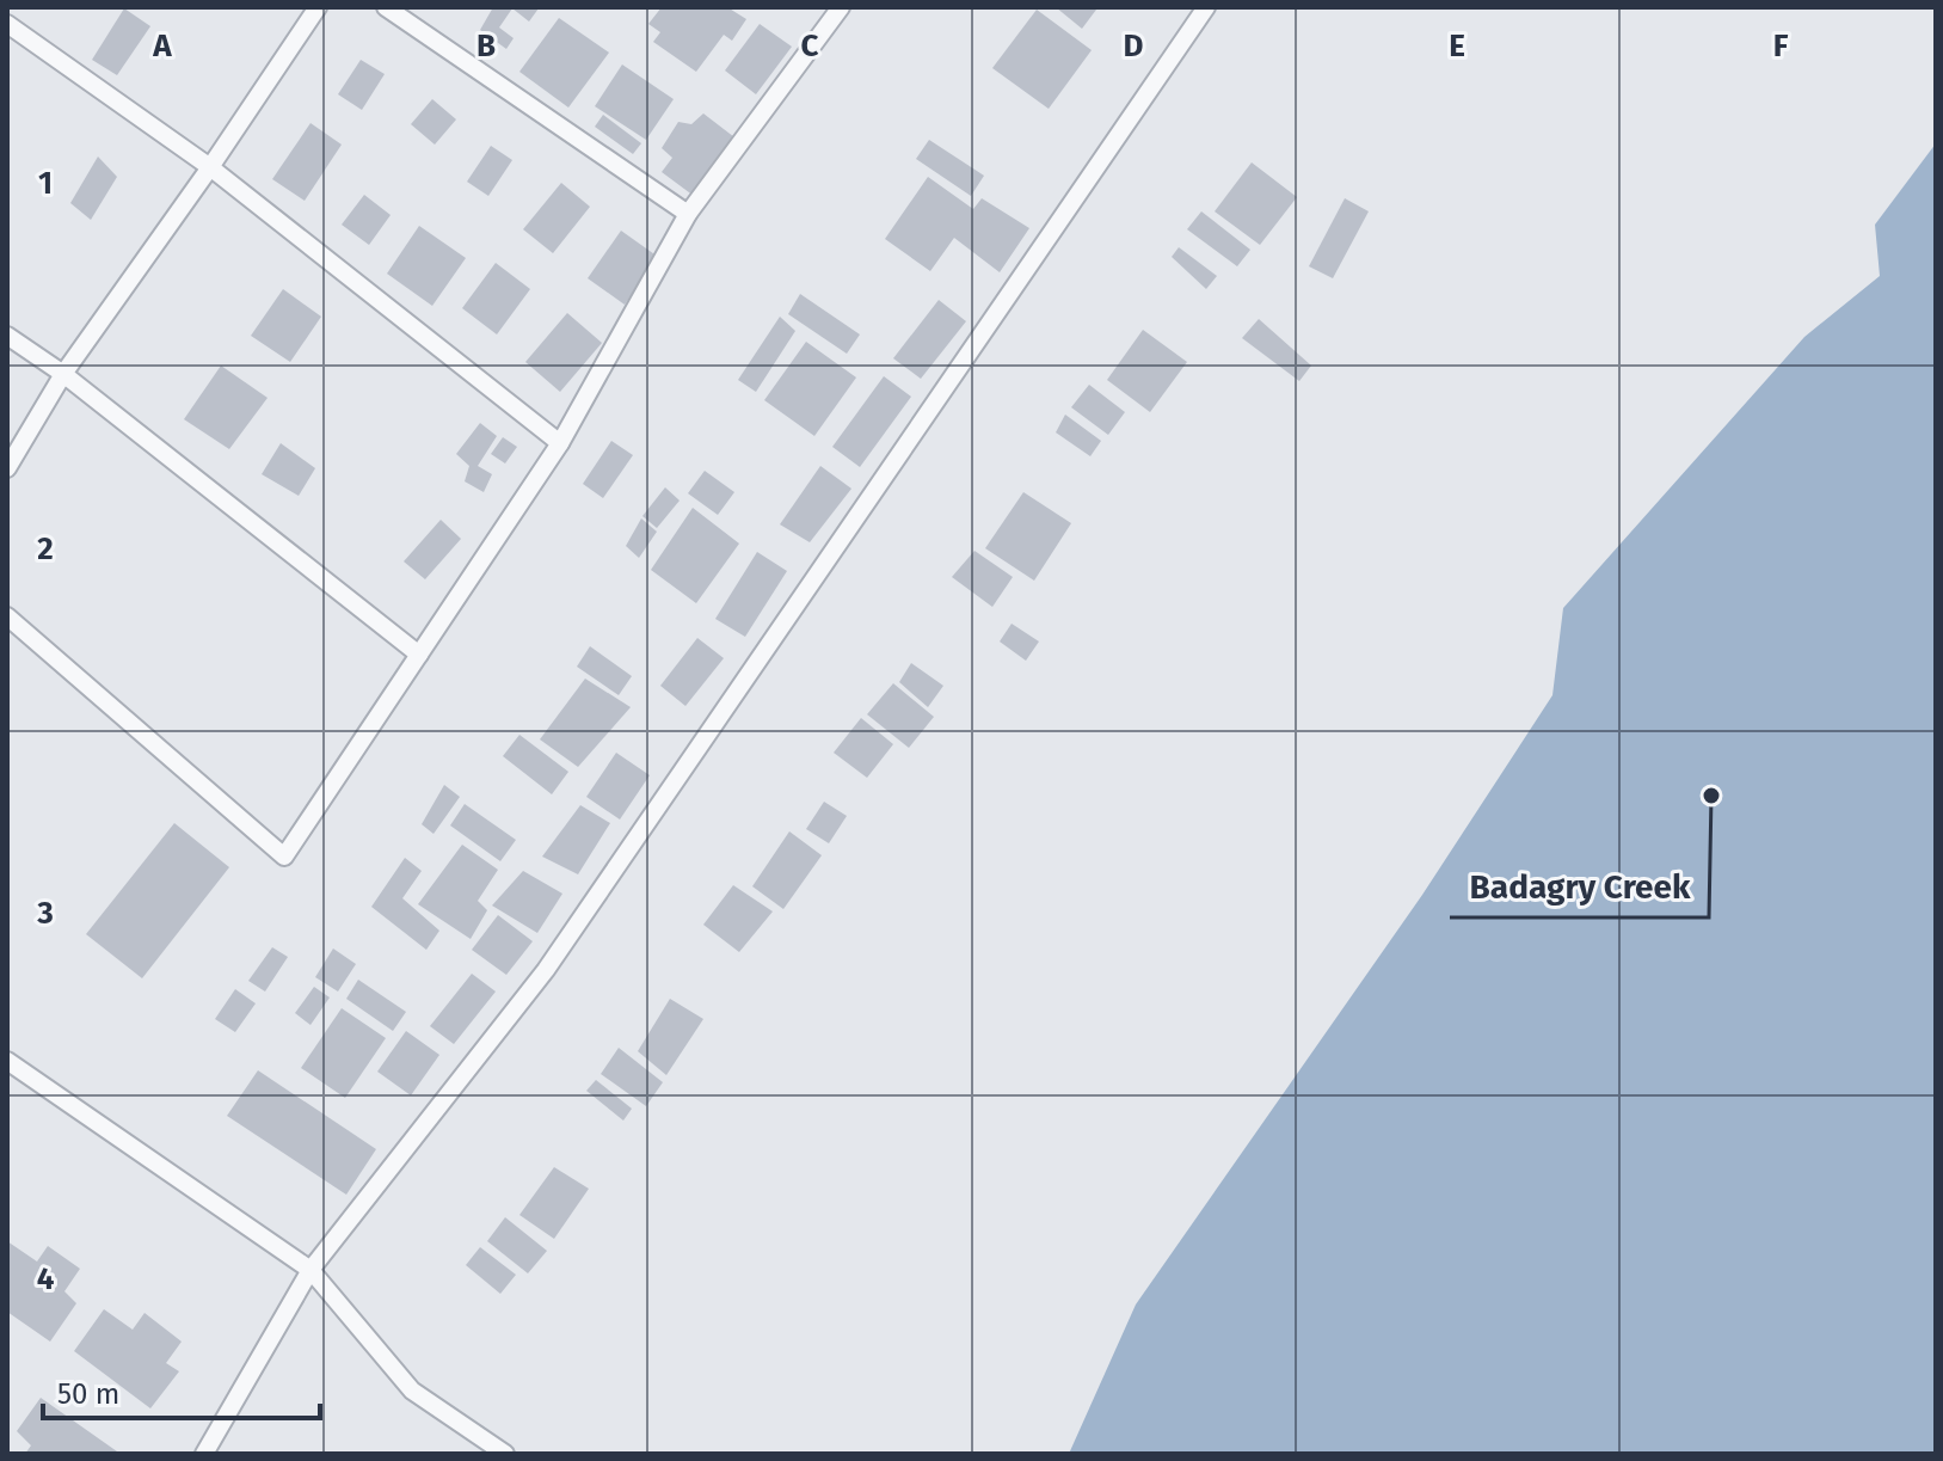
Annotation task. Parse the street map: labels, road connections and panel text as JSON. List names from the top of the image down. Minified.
{"places":["Badagry Creek"],"scale_bar":"50 m","grid":{"columns":["A","B","C","D","E","F"],"rows":["1","2","3","4"]}}
